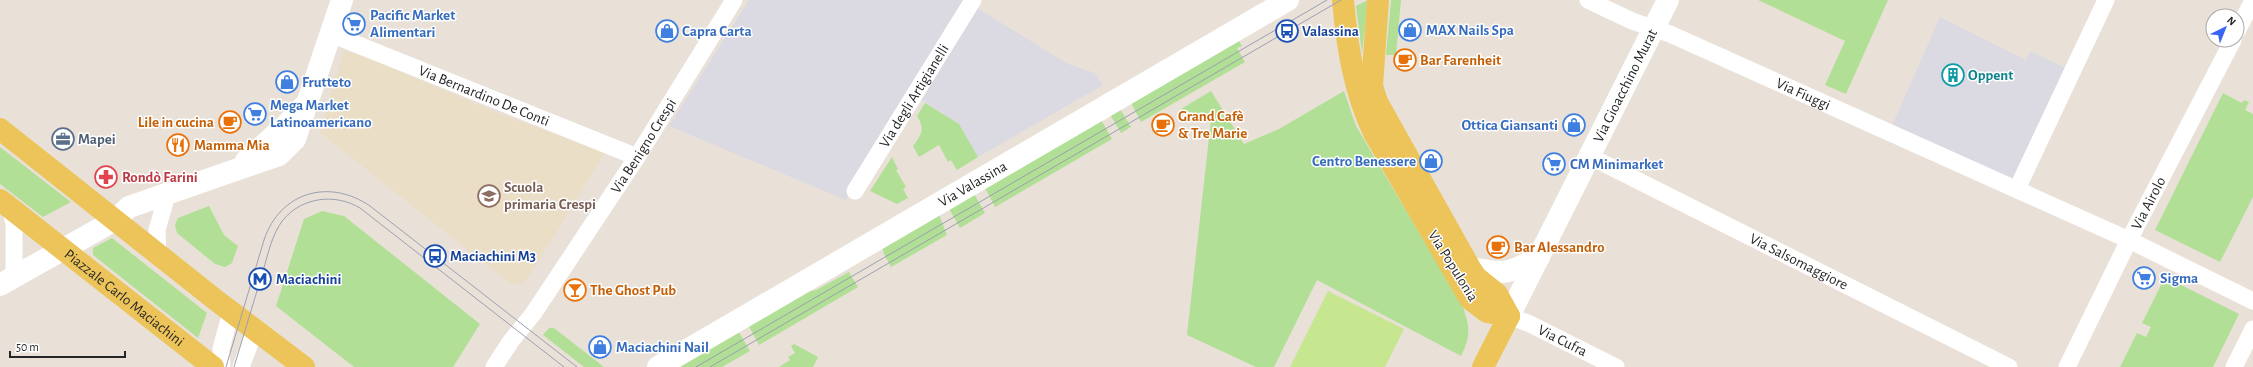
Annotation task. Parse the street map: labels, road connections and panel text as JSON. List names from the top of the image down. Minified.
{"streets":{"main road":["Via Gioacchino Murat","Via Valassina","Via Populonia","Piazzale Carlo Maciachini"],"street":["Via Fiuggi","Via degli Artigianelli","Via Bernardino De Conti","Via Benigno Crespi","Via Airolo","Via Salsomaggiore","Via Cufra"]},"crossings":[["Via Gioacchino Murat","Via Fiuggi"],["Via Gioacchino Murat","Via Salsomaggiore"],["Via Gioacchino Murat","Via Populonia"],["Via Gioacchino Murat","Via Cufra"],["Via Fiuggi","Via Airolo"],["Via Bernardino De Conti","Via Benigno Crespi"],["Via Populonia","Via Cufra"]],"places":{"supermarket":["Pacific Market Alimentari","Mega Market Latinoamericano","CM Minimarket","Sigma"],"shop":["MAX Nails Spa","Capra Carta","Frutteto","Ottica Giansanti","Centro Benessere","Maciachini Nail"],"bus stop":["Valassina","Maciachini M3"],"cafe":["Bar Farenheit","Lile in cucina","Grand Cafè & Tre Marie","Bar Alessandro"],"building":["Oppent"],"office":["Mapei"],"restaurant":["Mamma Mia"],"pharmacy":["Rondò Farini"],"school or university":["Scuola primaria Crespi"],"metro station":["Maciachini"],"bar":["The Ghost Pub"]},"scale_bar":"50 m","north":"top right"}
